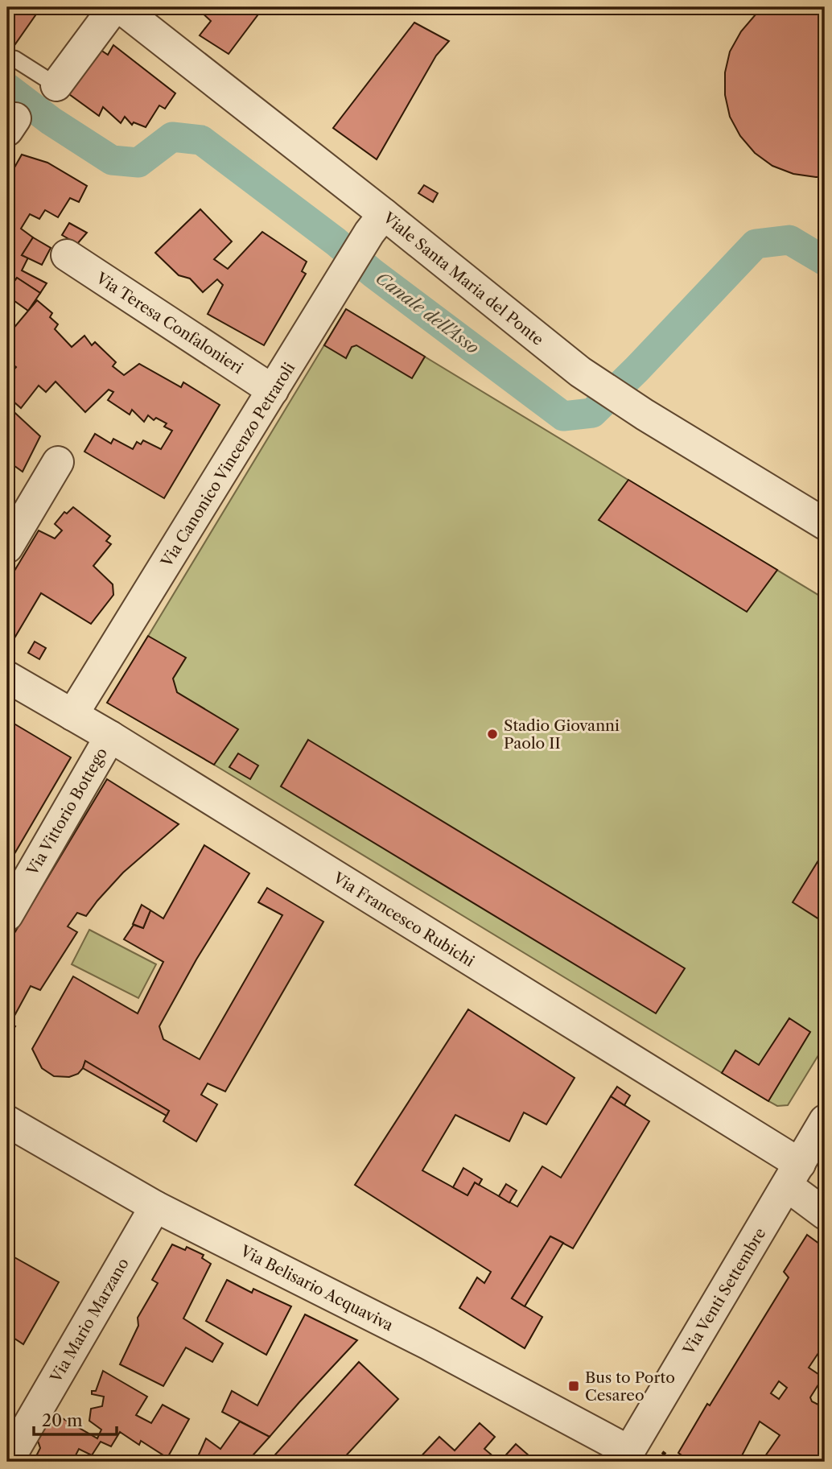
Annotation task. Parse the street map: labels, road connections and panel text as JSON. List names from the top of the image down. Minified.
{"streets":{"street":["Viale Santa Maria del Ponte","Via Teresa Confalonieri","Via Canonico Vincenzo Petraroli","Via Vittorio Bottego","Via Francesco Rubichi","Via Belisario Acquaviva","Via Venti Settembre","Via Mario Marzano"]},"crossings":[["Viale Santa Maria del Ponte","Via Canonico Vincenzo Petraroli"],["Via Teresa Confalonieri","Via Canonico Vincenzo Petraroli"],["Via Canonico Vincenzo Petraroli","Via Francesco Rubichi"],["Via Vittorio Bottego","Via Francesco Rubichi"],["Via Francesco Rubichi","Via Venti Settembre"],["Via Belisario Acquaviva","Via Venti Settembre"],["Via Belisario Acquaviva","Via Mario Marzano"]],"water":["Canale dell'Asso"],"places":{"other":["Stadio Giovanni Paolo II"],"transit":["Bus to Porto Cesareo"]},"scale_bar":"20 m"}
